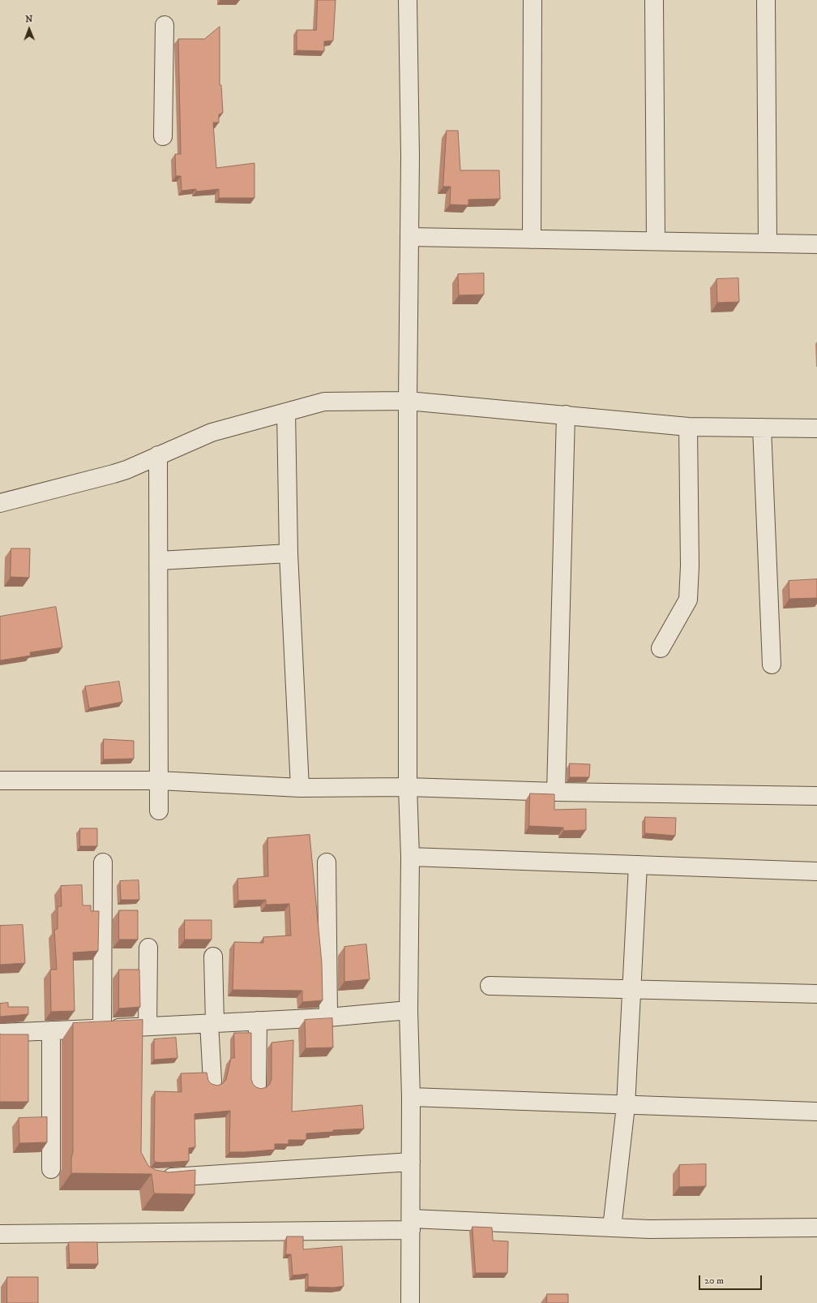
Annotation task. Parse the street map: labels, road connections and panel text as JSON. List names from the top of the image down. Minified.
{"scale_bar":"20 m","north":"top"}
